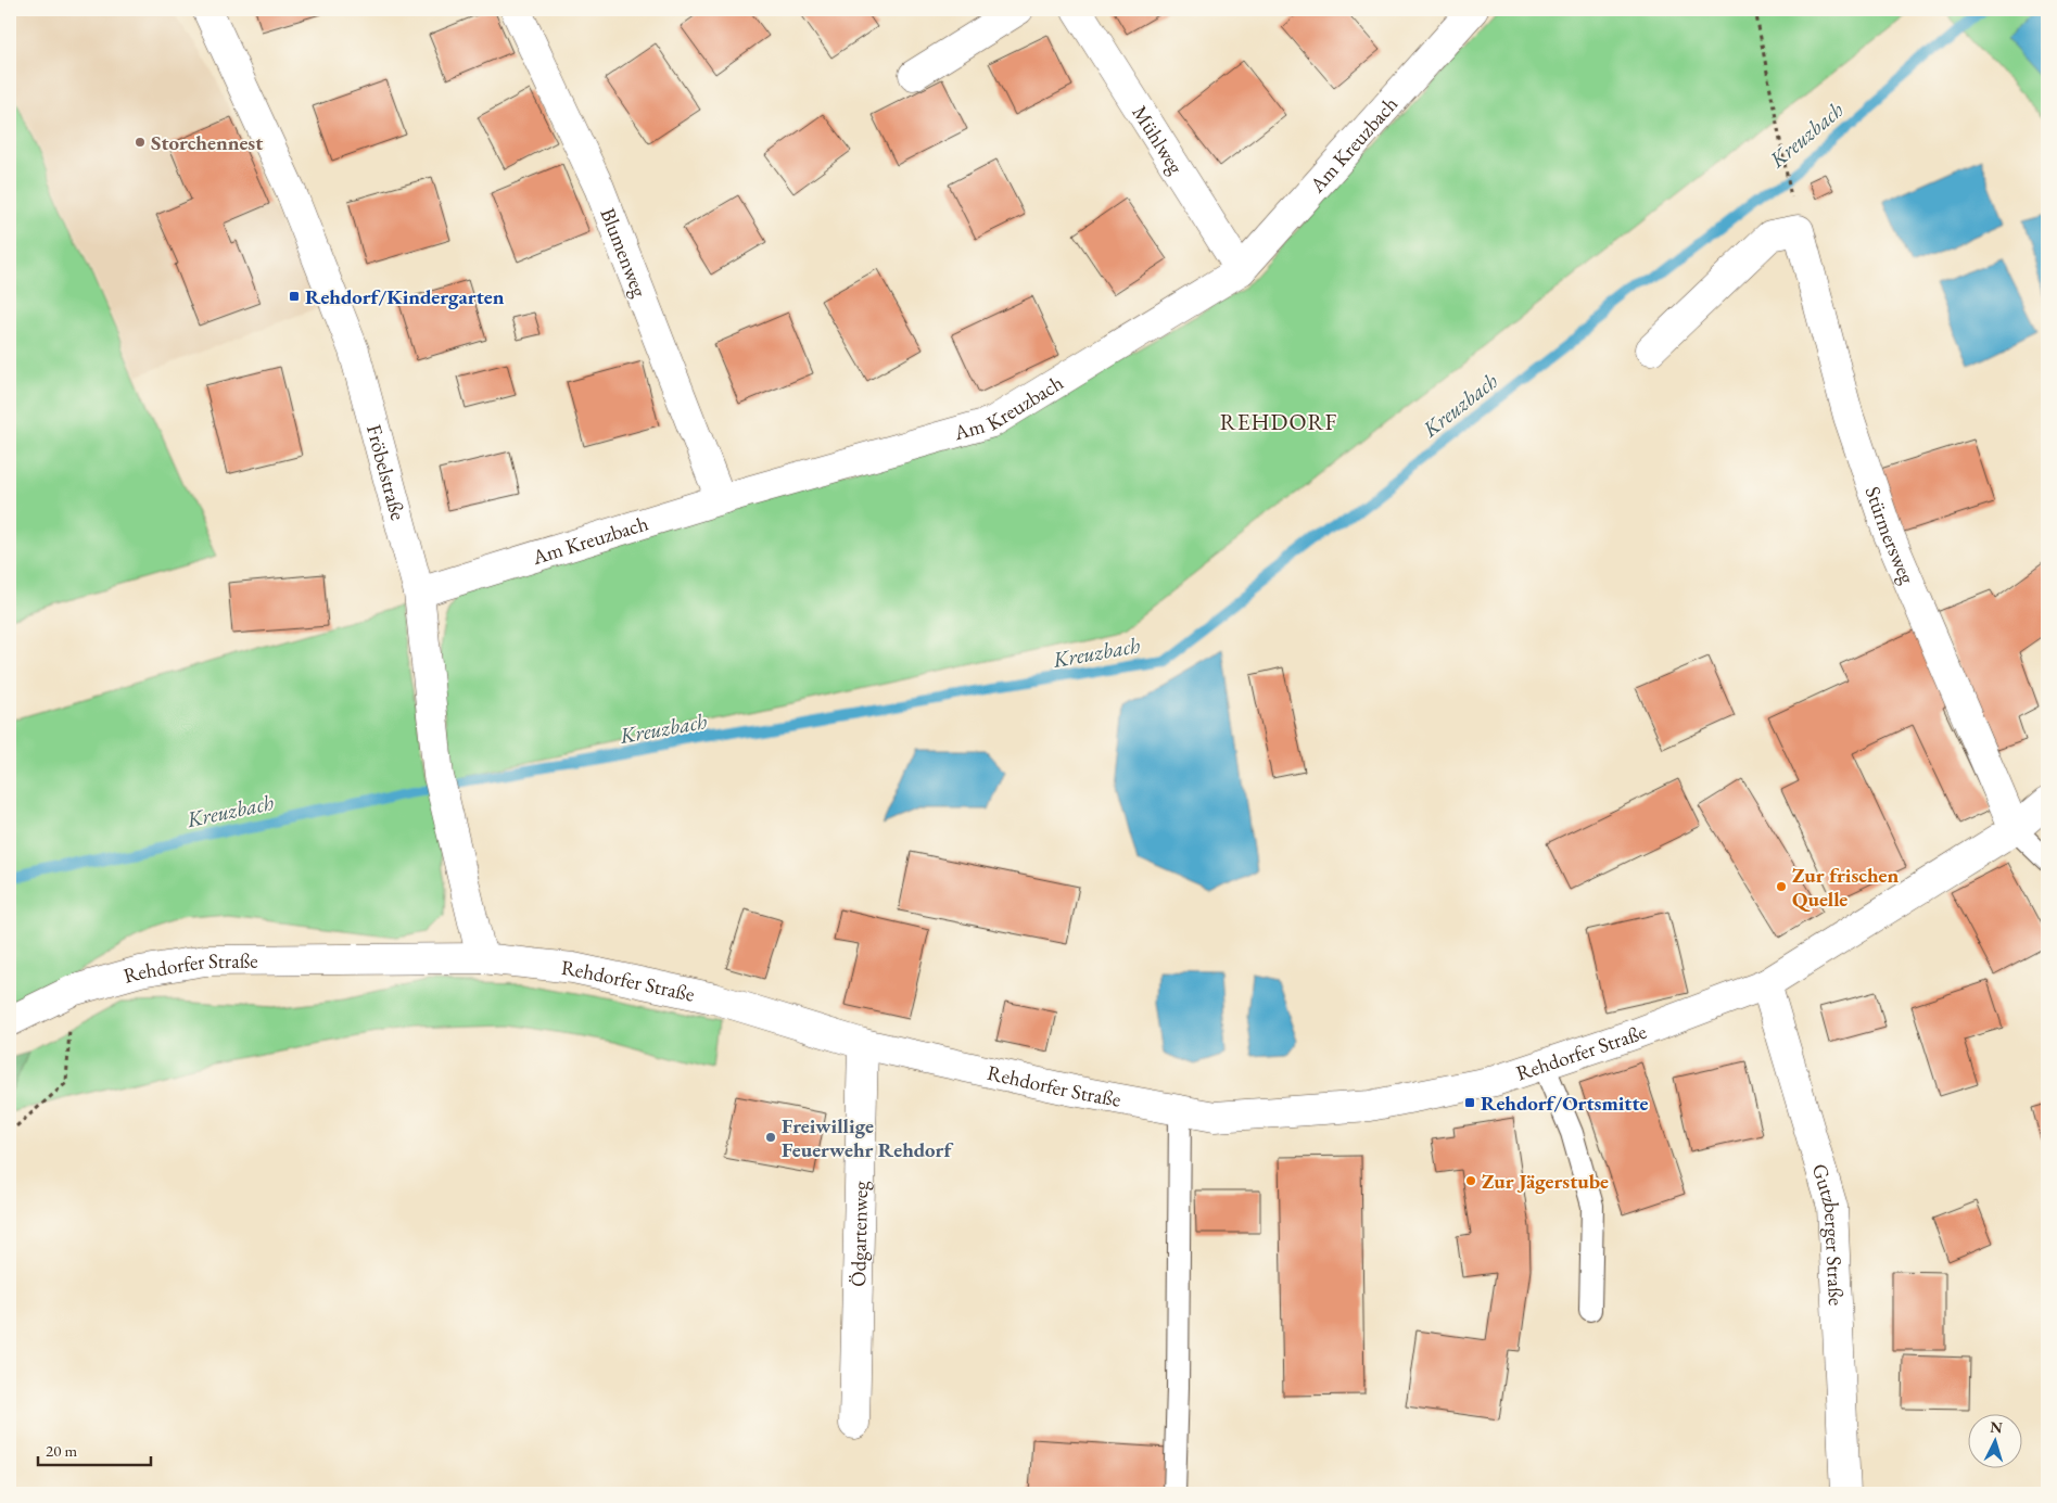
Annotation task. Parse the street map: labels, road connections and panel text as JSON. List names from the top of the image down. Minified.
{"streets":{"street":["Mühlweg","Am Kreuzbach","Blumenweg","Fröbelstraße","Stürmersweg","Rehdorfer Straße","Ödgartenweg","Gutzberger Straße"]},"crossings":[["Mühlweg","Am Kreuzbach"],["Am Kreuzbach","Blumenweg"],["Am Kreuzbach","Fröbelstraße"],["Fröbelstraße","Rehdorfer Straße"],["Stürmersweg","Rehdorfer Straße"],["Rehdorfer Straße","Ödgartenweg"],["Rehdorfer Straße","Gutzberger Straße"]],"districts":["REHDORF"],"water":["Kreuzbach"],"places":{"other":["Storchennest","Zur frischen Quelle","Freiwillige Feuerwehr Rehdorf","Zur Jägerstube"],"transit":["Rehdorf/Kindergarten","Rehdorf/Ortsmitte"]},"scale_bar":"20 m","north":"top"}
